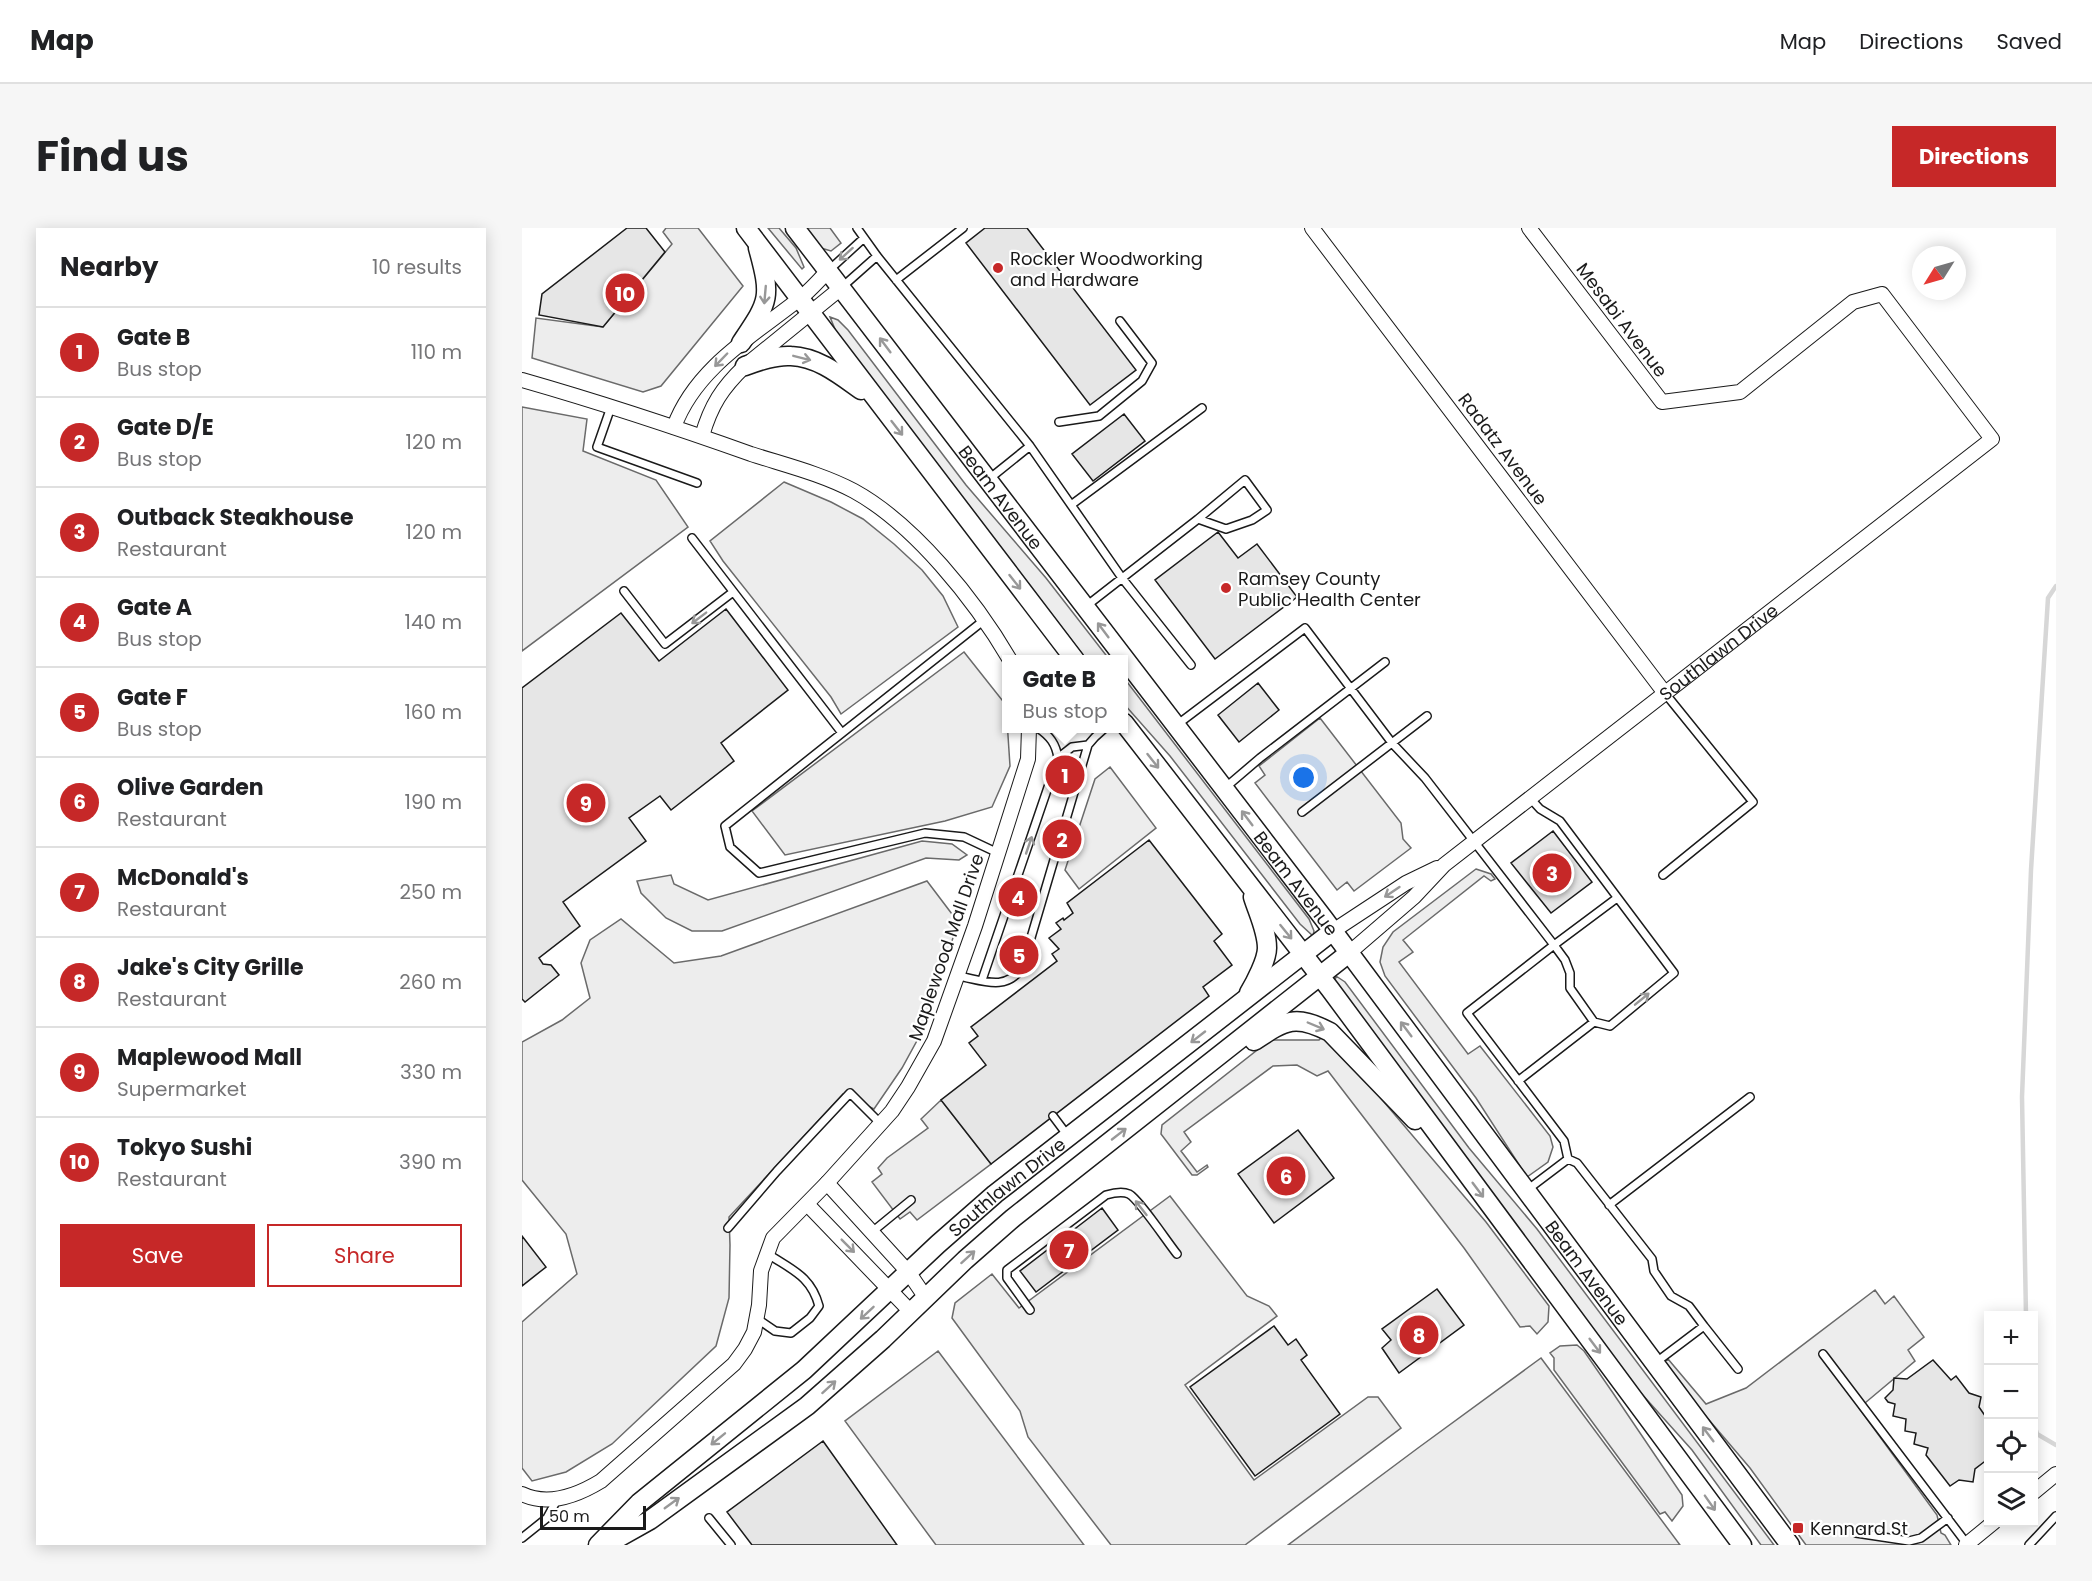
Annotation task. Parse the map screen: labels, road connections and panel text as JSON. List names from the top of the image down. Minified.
{"streets":{"street":["Mesabi Avenue","Radatz Avenue","Beam Avenue","Southlawn Drive","Maplewood Mall Drive"]},"crossings":[["Mesabi Avenue","Southlawn Drive"],["Radatz Avenue","Southlawn Drive"],["Beam Avenue","Southlawn Drive"]],"places":{"other":["Rockler Woodworking and Hardware","Ramsey County Public Health Center"],"transit":["Kennard St"]},"scale_bar":"50 m","north":"bottom left","page":{"header":"Map","nav":["Map","Directions","Saved"],"title":"Find us","buttons":["Directions",["Save","Share"]],"heading":["Nearby","10 results"],"pins":["10","1","9","2","3","4","5","6","7","8"],"list":[{"mark":"1","name":"Gate B","note":"Bus stop","value":"110 m"},{"mark":"2","name":"Gate D/E","note":"Bus stop","value":"120 m"},{"mark":"3","name":"Outback Steakhouse","note":"Restaurant","value":"120 m"},{"mark":"4","name":"Gate A","note":"Bus stop","value":"140 m"},{"mark":"5","name":"Gate F","note":"Bus stop","value":"160 m"},{"mark":"6","name":"Olive Garden","note":"Restaurant","value":"190 m"},{"mark":"7","name":"McDonald's","note":"Restaurant","value":"250 m"},{"mark":"8","name":"Jake's City Grille","note":"Restaurant","value":"260 m"},{"mark":"9","name":"Maplewood Mall","note":"Supermarket","value":"330 m"},{"mark":"10","name":"Tokyo Sushi","note":"Restaurant","value":"390 m"}],"popup":["Gate B","Bus stop"],"map_buttons":["+","−"],"scale":"50 m"}}
